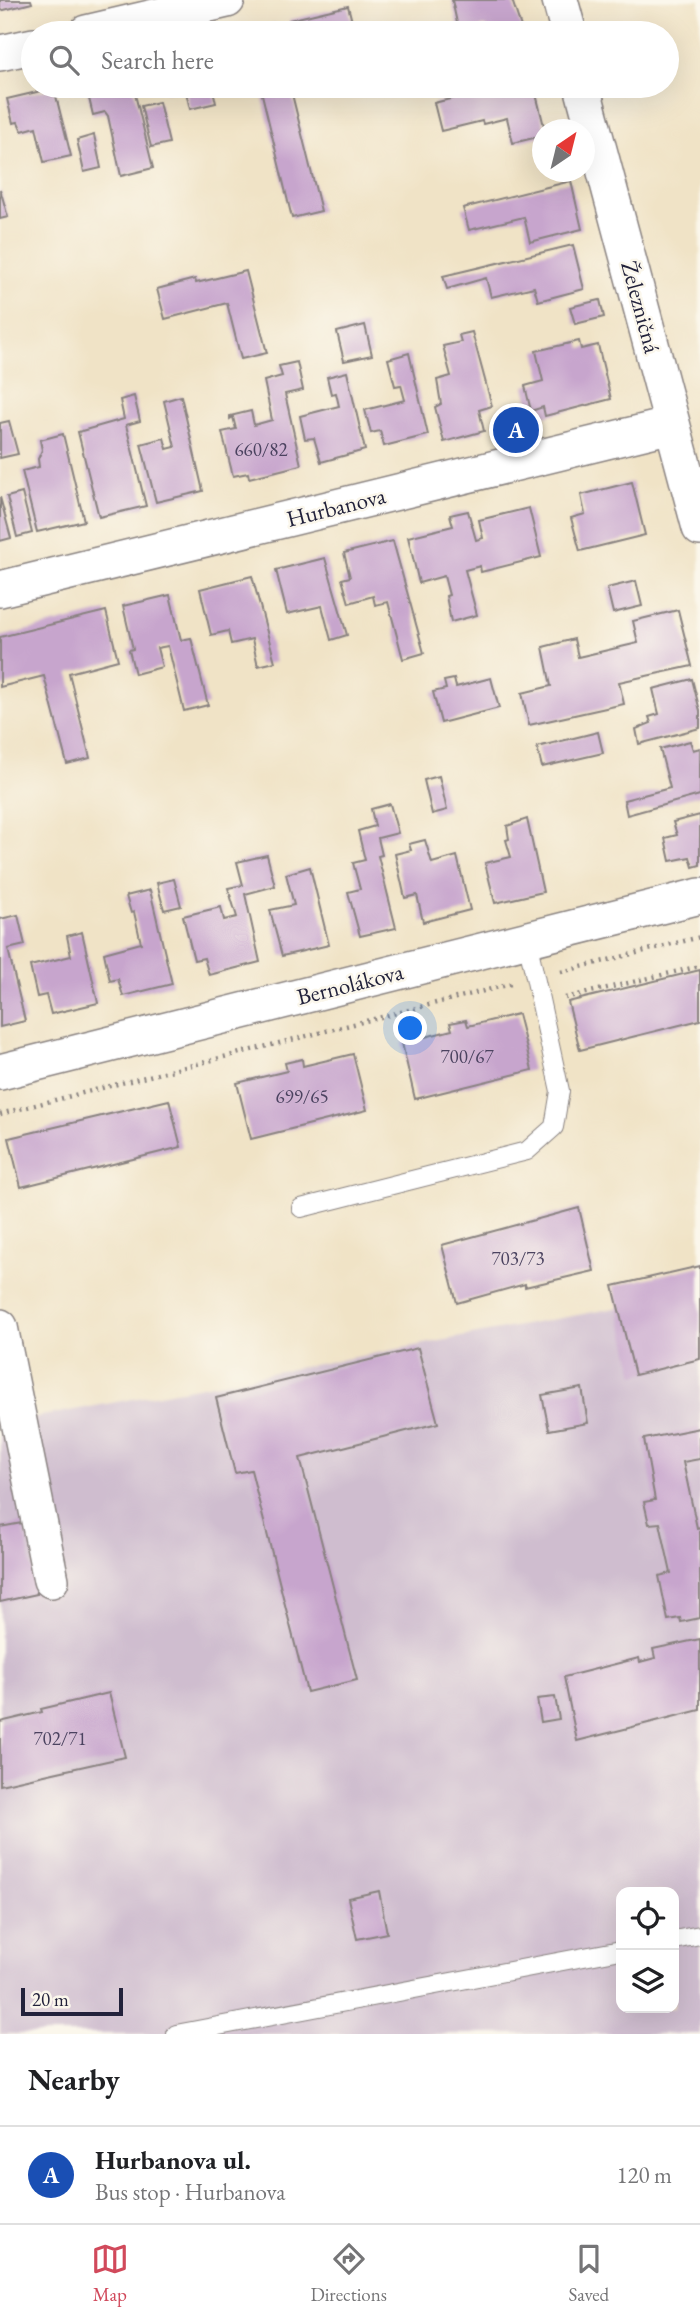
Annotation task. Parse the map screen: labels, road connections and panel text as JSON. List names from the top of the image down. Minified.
{"streets":{"street":["Železničná","Hurbanova","Bernolákova"]},"crossings":[["Železničná","Hurbanova"]],"house_numbers":["660/82","700/67","699/65","703/73","702/71"],"scale_bar":"20 m","north":"top right","page":{"search":"Search here","pins":"A","scale":"20 m","heading":"Nearby","list":[{"mark":"A","name":"Hurbanova ul.","note":"Bus stop · Hurbanova","value":"120 m"}],"nav":["Map","Directions","Saved"]}}
